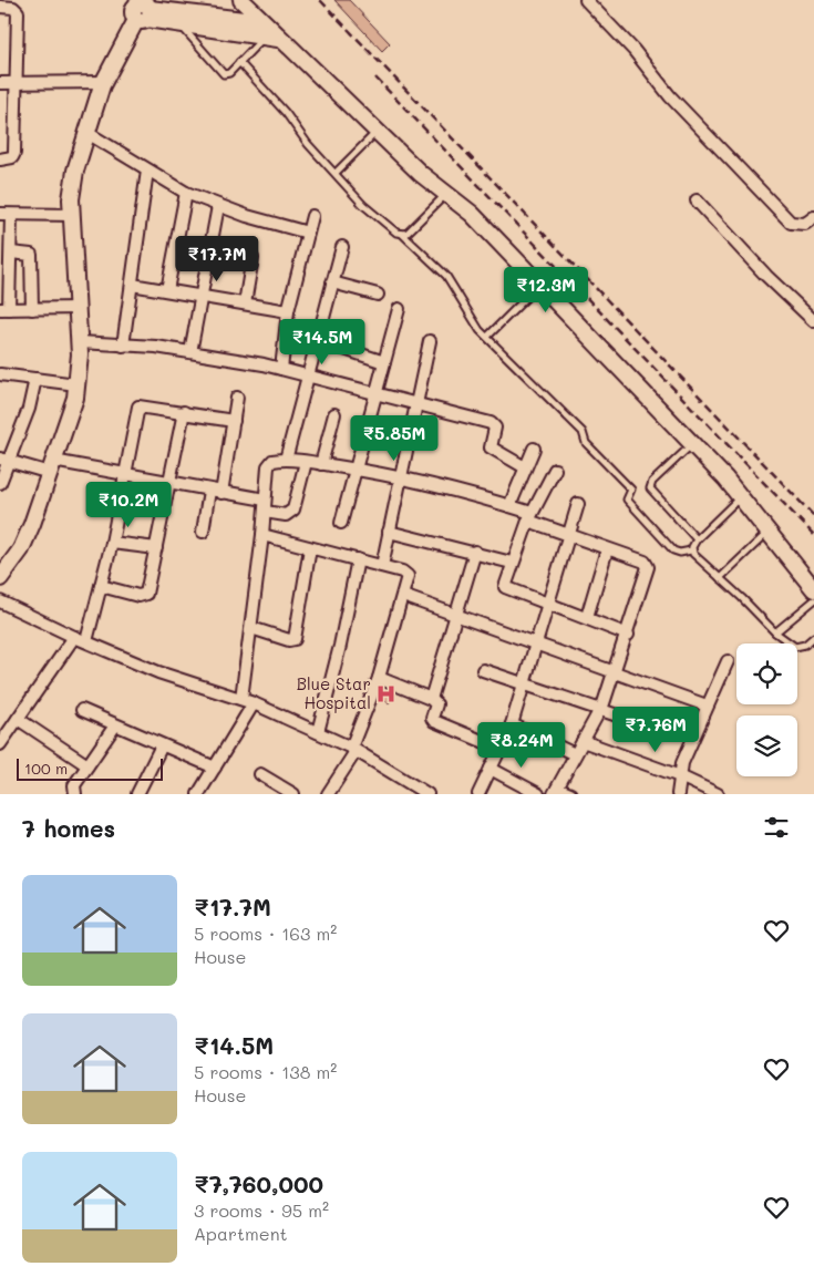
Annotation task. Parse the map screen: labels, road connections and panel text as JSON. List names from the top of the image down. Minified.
{"places":{"hospital":["Blue Star Hospital"]},"scale_bar":"100 m","page":{"price":["₹17.7M","₹12.3M","₹14.5M","₹5.85M","₹10.2M","₹7.76M","₹8.24M"],"scale":"100 m","heading":"7 homes","list":[{"name":"₹17.7M","note":"5 rooms · 163 m² · House"},{"name":"₹14.5M","note":"5 rooms · 138 m² · House"},{"name":"₹7,760,000","note":"3 rooms · 95 m² · Apartment"}]}}
